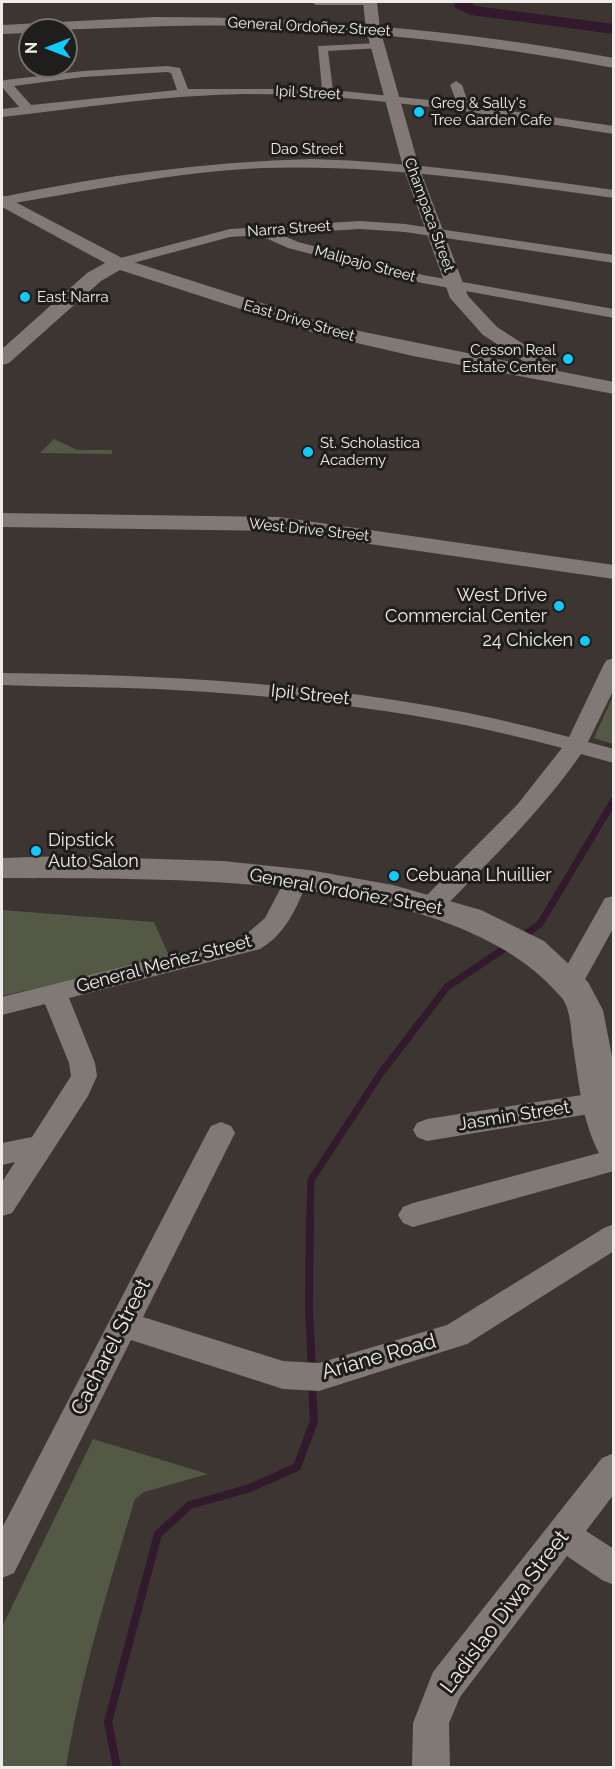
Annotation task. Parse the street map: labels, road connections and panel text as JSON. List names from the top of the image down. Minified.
{"streets":{"main road":["General Ordoñez Street"],"street":["Ipil Street","Dao Street","Champaca Street","Narra Street","Malipajo Street","East Drive Street","West Drive Street","General Meñez Street","Jasmin Street","Cacharel Street","Ariane Road","Ladislao Diwa Street"]},"crossings":[["General Ordoñez Street","Champaca Street"],["General Ordoñez Street","General Meñez Street"],["General Ordoñez Street","Jasmin Street"],["Ipil Street","Champaca Street"],["Dao Street","Champaca Street"],["Dao Street","East Drive Street"],["Champaca Street","Narra Street"],["Champaca Street","Malipajo Street"],["Champaca Street","East Drive Street"],["Narra Street","Malipajo Street"],["Narra Street","East Drive Street"],["Cacharel Street","Ariane Road"]],"places":["Greg & Sally's Tree Garden Cafe","East Narra","Cesson Real Estate Center","St. Scholastica Academy","West Drive Commercial Center","24 Chicken","Dipstick Auto Salon","Cebuana Lhuillier"],"north":"left"}
